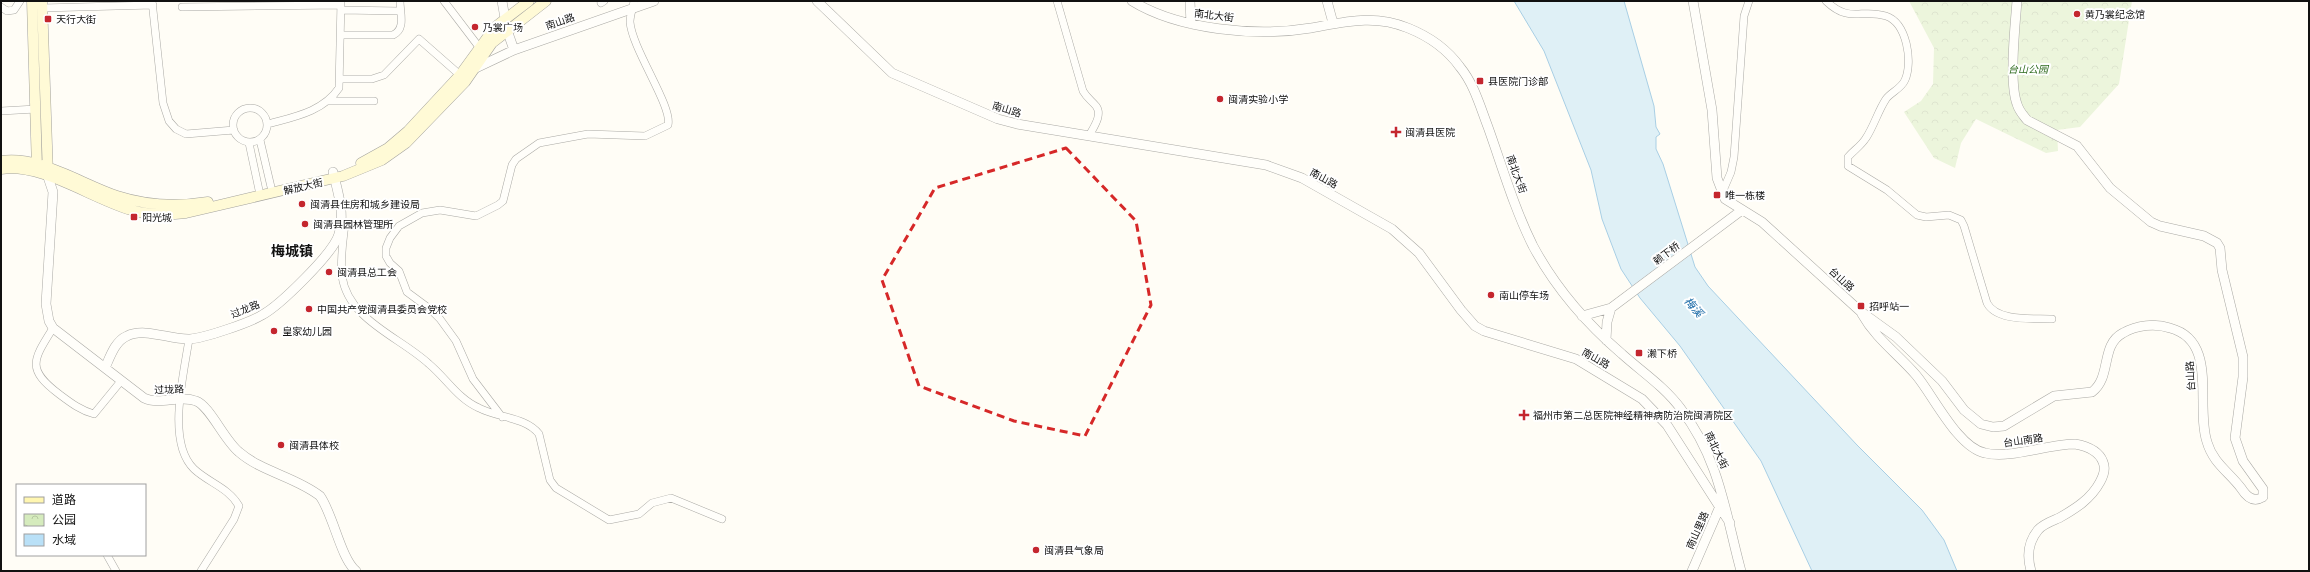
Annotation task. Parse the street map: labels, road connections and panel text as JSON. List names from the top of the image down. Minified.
{"streets":{"main road":["解放大街"],"street":["南北大街","南山路","赖下桥","台山路","过龙路","过垅路","台山南路","南山里路"]},"crossings":[["南北大街","南山路"],["南北大街","南山里路"],["南山路","解放大街"],["南山路","南山里路"],["解放大街","过龙路"],["赖下桥","台山路"],["台山路","台山南路"],["过龙路","过垅路"]],"districts":["梅城镇"],"water":["梅溪"],"parks":["台山公园"],"places":{"other":["黄乃裳纪念馆","乃裳广场","闽清实验小学","闽清县住房和城乡建设局","闽清县园林管理所","闽清县总工会","南山停车场","中国共产党闽清县委员会党校","皇家幼儿园","闽清县体校","闽清县气象局"],"transit":["天行大街","县医院门诊部","唯一栋楼","阳光城","招呼站一","濑下桥"],"health":["闽清县医院","福州市第二总医院神经精神病防治院闽清院区"]},"legend":["道路","公园","水域"]}
